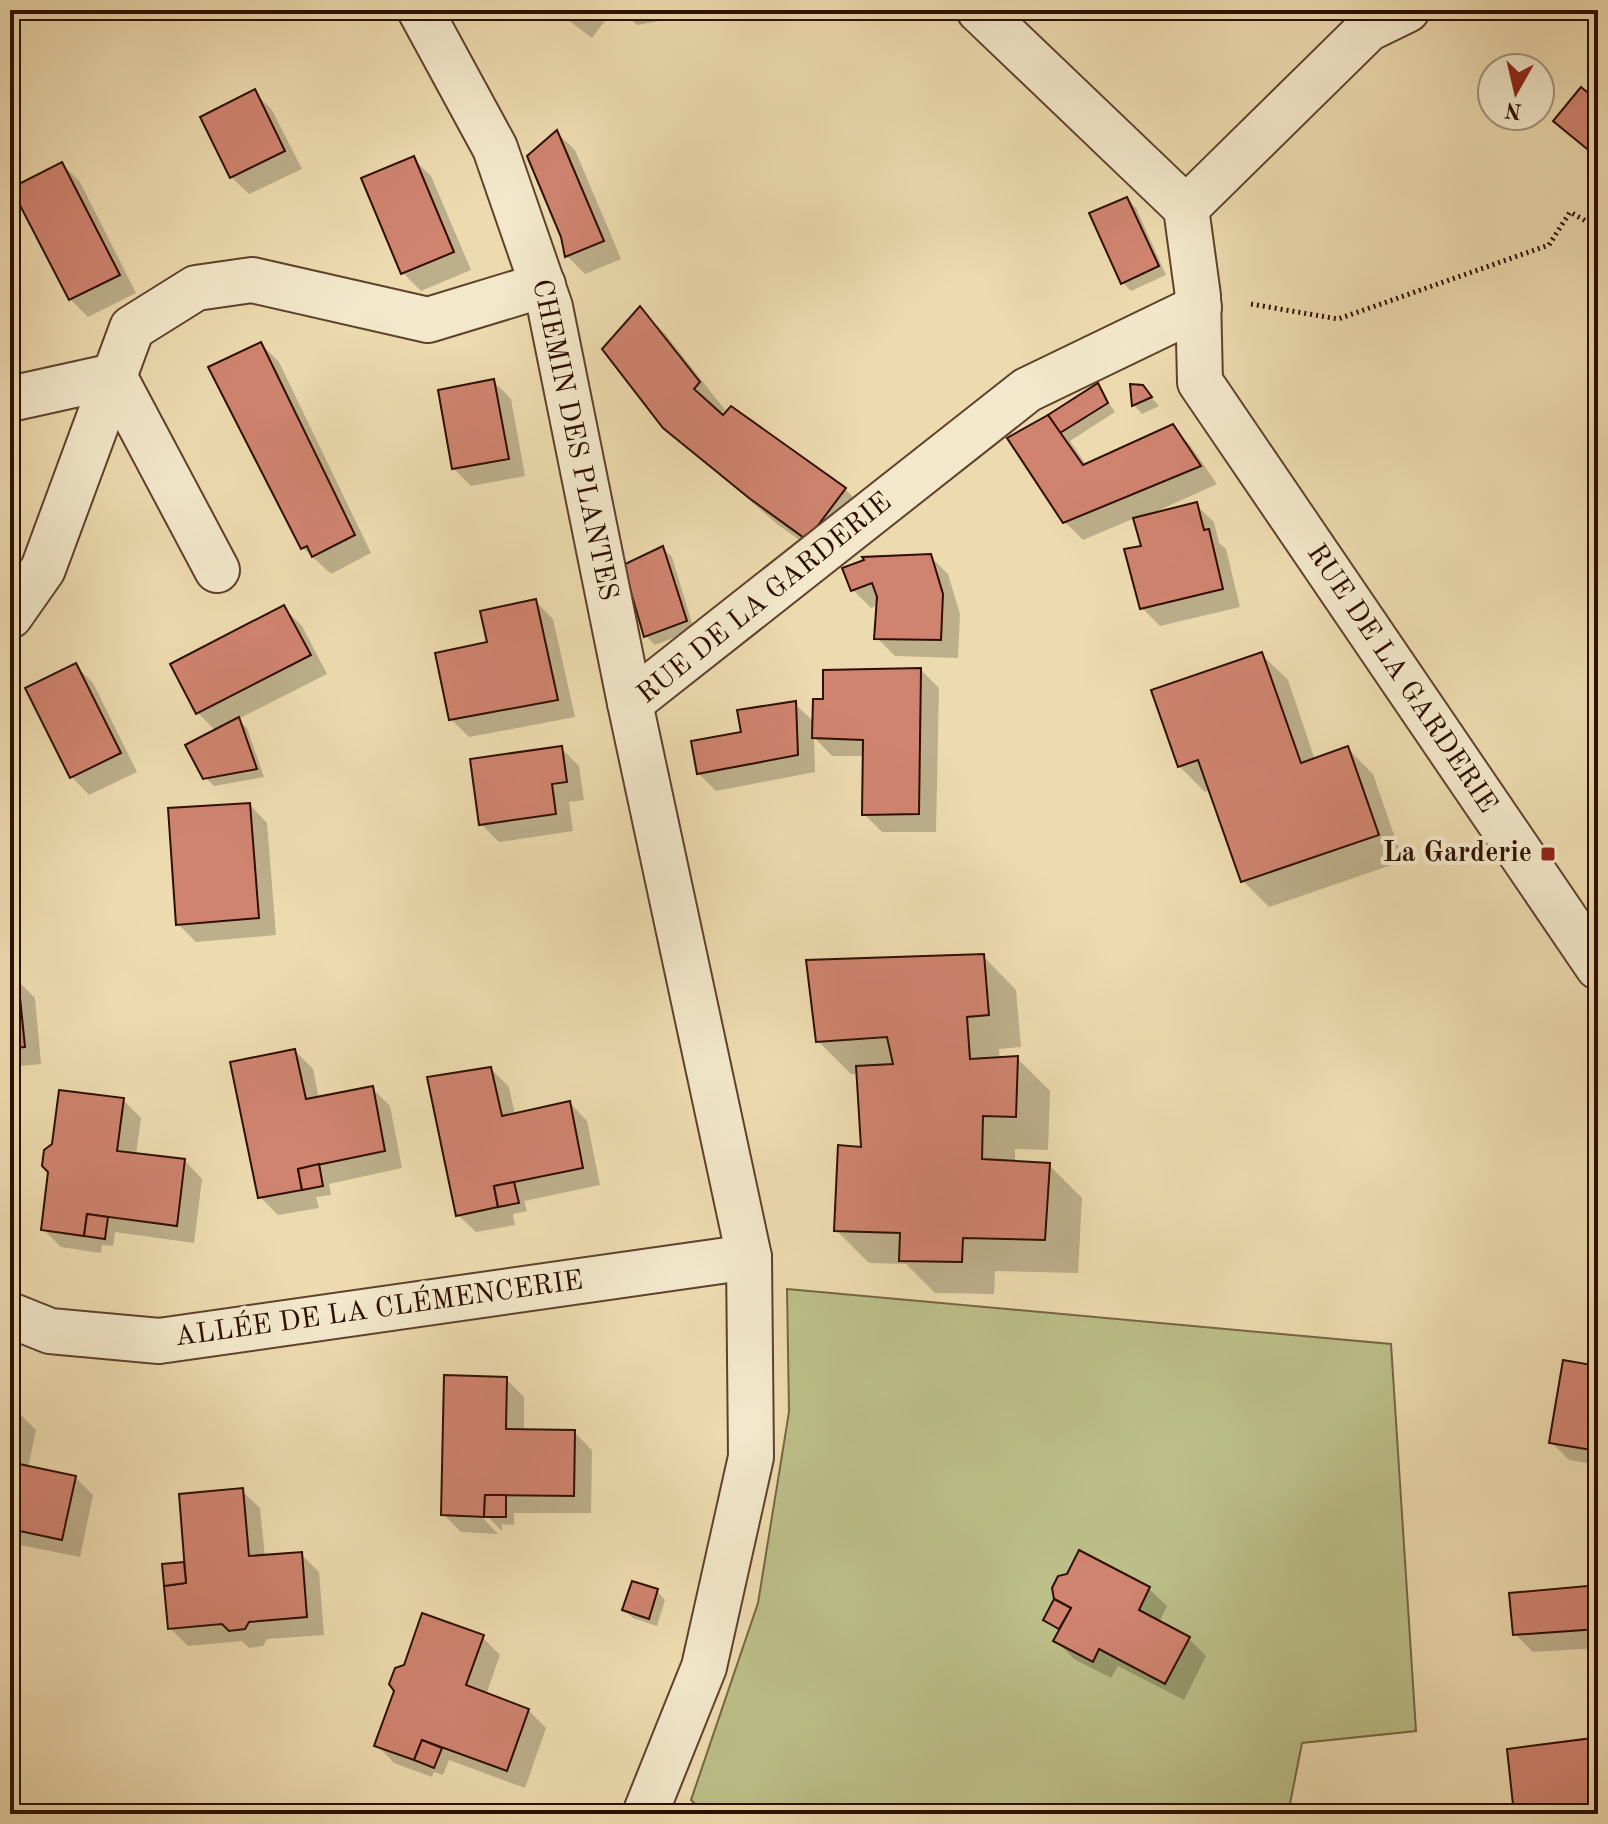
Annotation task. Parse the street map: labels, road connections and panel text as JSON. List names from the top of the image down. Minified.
{"streets":{"street":["CHEMIN DES PLANTES","RUE DE LA GARDERIE","ALLÉE DE LA CLÉMENCERIE"]},"crossings":[["CHEMIN DES PLANTES","RUE DE LA GARDERIE"],["RUE DE LA GARDERIE","ALLÉE DE LA CLÉMENCERIE"]],"places":{"transit":["La Garderie"]},"north":"bottom"}
